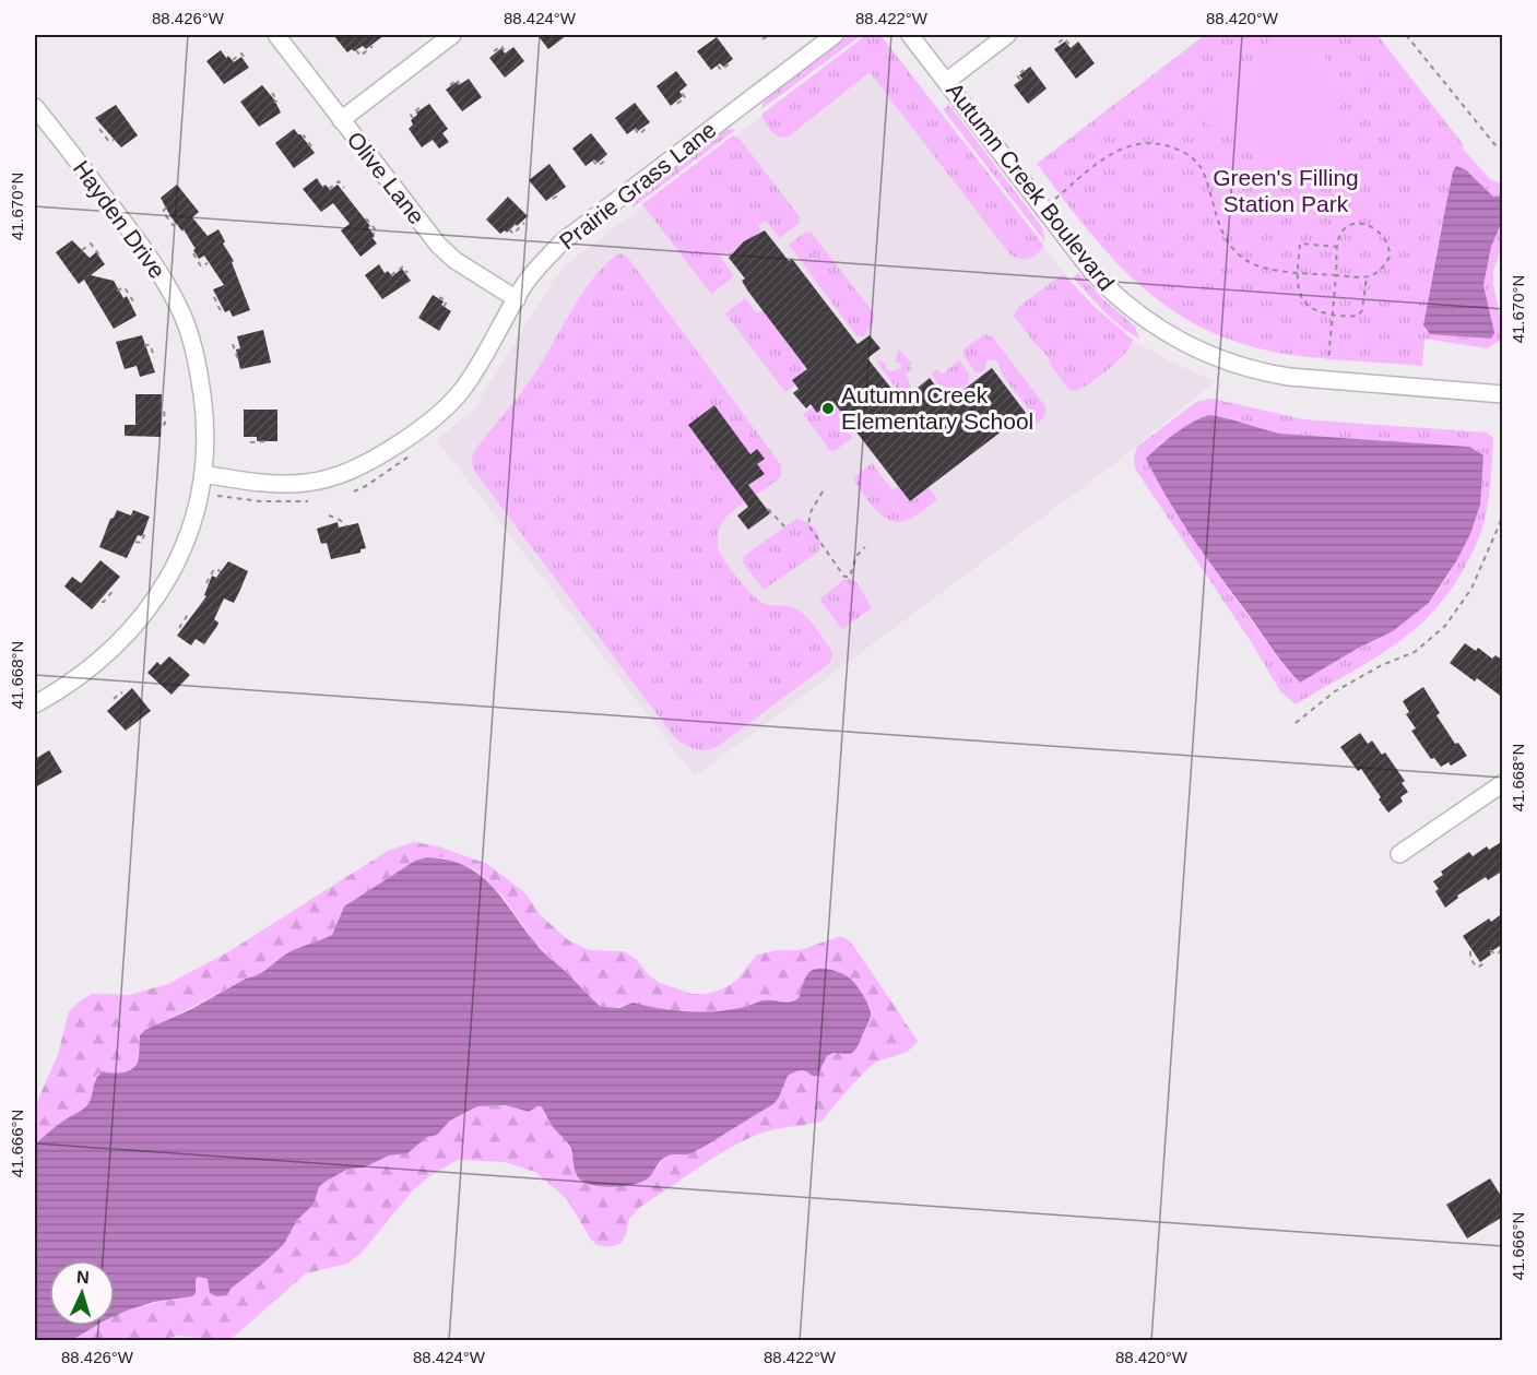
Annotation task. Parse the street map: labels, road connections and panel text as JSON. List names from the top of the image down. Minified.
{"streets":{"street":["Olive Lane","Prairie Grass Lane","Autumn Creek Boulevard","Hayden Drive"]},"crossings":[["Olive Lane","Prairie Grass Lane"],["Prairie Grass Lane","Hayden Drive"]],"parks":["Green's Filling Station Park"],"places":["Autumn Creek Elementary School"],"north":"top","coordinates":["88.426°W","88.424°W","88.422°W","88.420°W","41.670°N","41.668°N","41.666°N"]}
